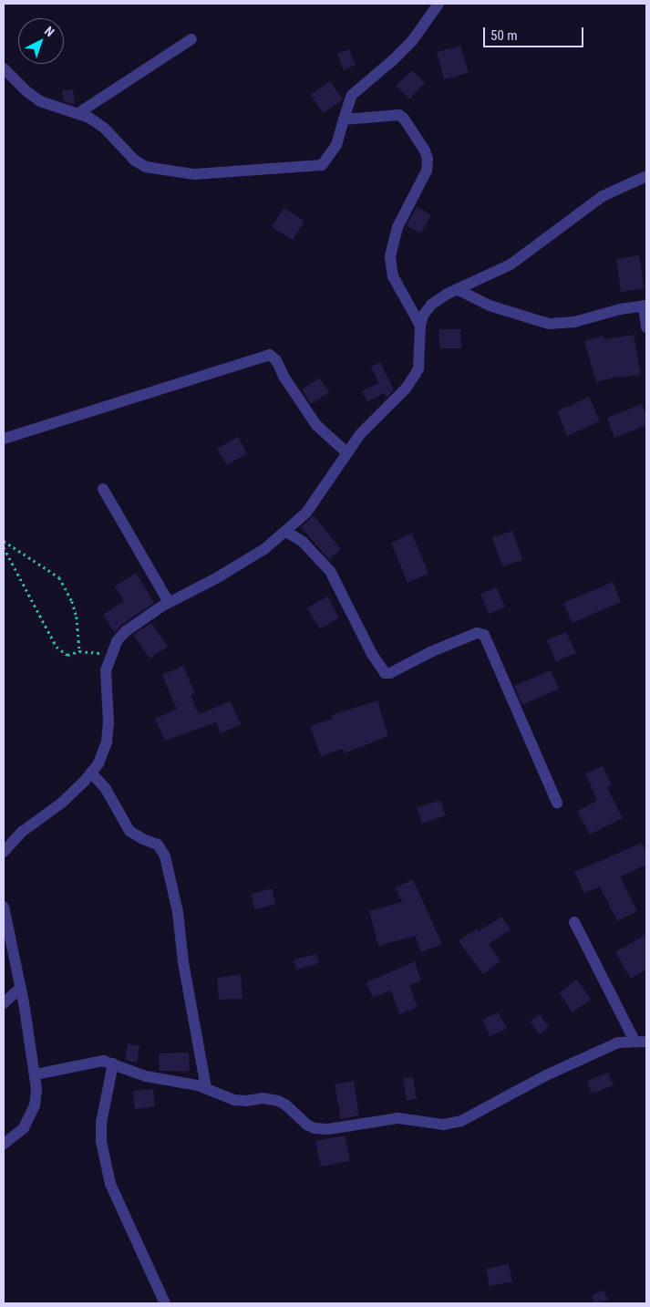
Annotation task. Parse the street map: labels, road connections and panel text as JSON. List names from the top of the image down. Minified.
{"scale_bar":"50 m","north":"top right"}
